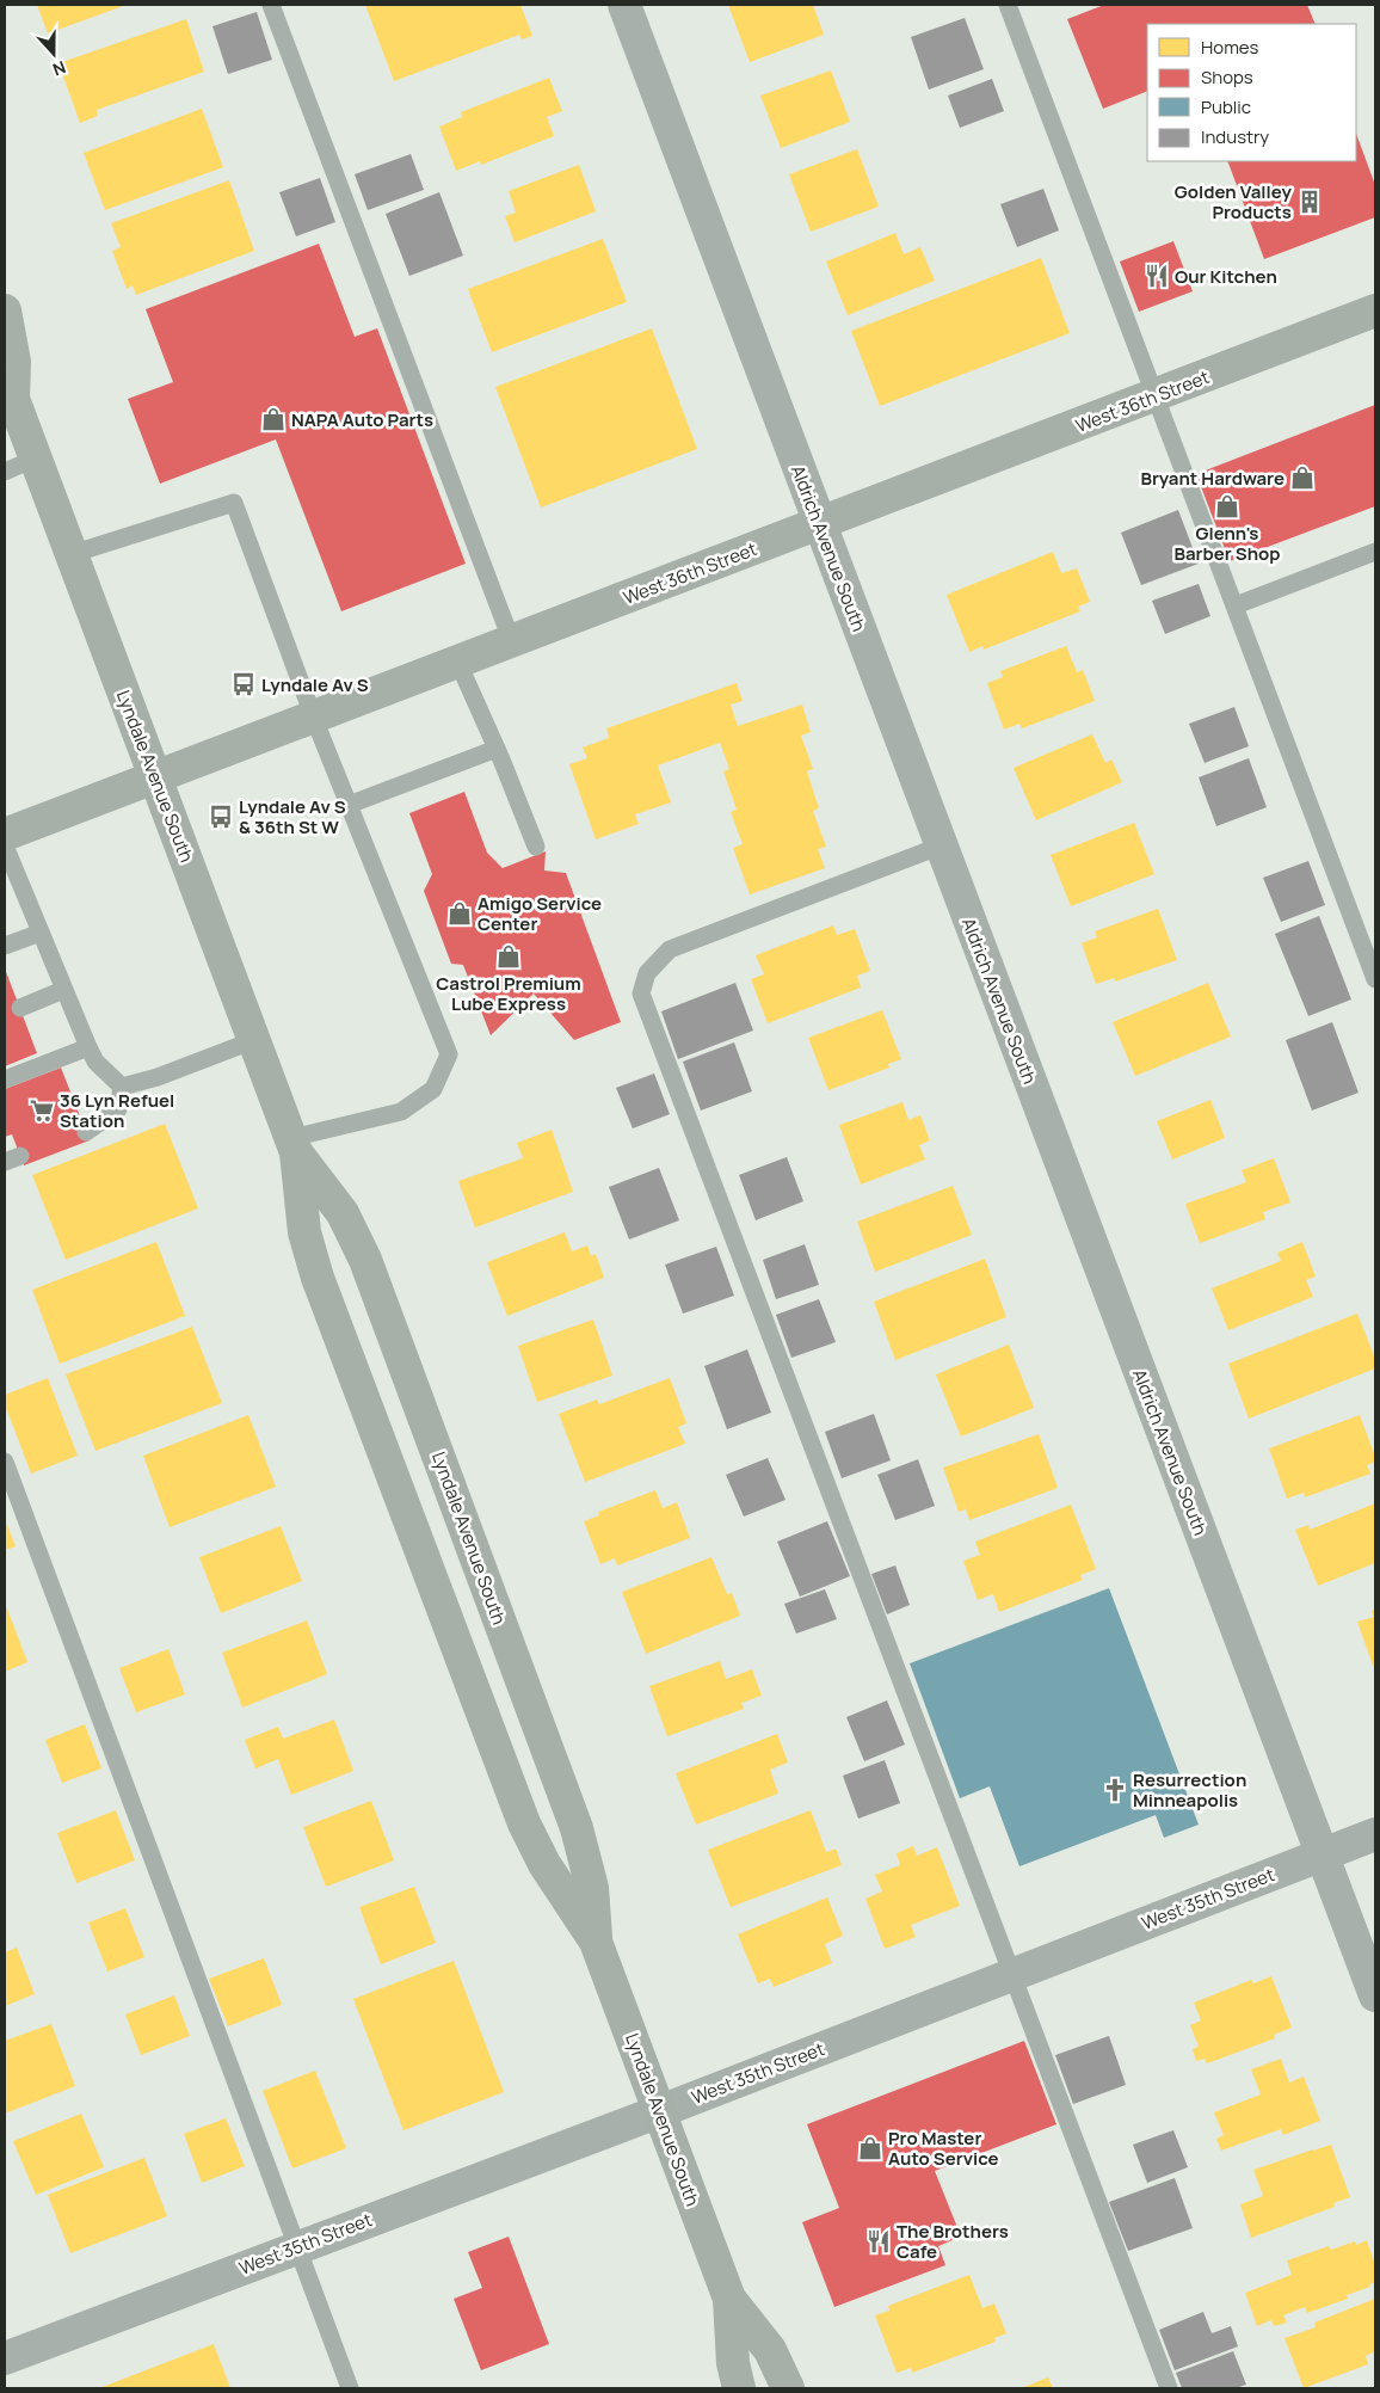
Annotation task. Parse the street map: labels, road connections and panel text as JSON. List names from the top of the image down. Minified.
{"streets":{"main road":["West 36th Street","Lyndale Avenue South"],"street":["Aldrich Avenue South","West 35th Street"]},"crossings":[["West 36th Street","Aldrich Avenue South"],["West 36th Street","Lyndale Avenue South"],["Aldrich Avenue South","West 35th Street"],["Lyndale Avenue South","West 35th Street"]],"places":{"building":["Golden Valley Products"],"restaurant":["Our Kitchen","The Brothers Cafe"],"shop":["NAPA Auto Parts","Bryant Hardware","Glenn's Barber Shop","Amigo Service Center","Castrol Premium Lube Express","Pro Master Auto Service"],"bus stop":["Lyndale Av S","Lyndale Av S & 36th St W"],"supermarket":["36 Lyn Refuel Station"],"church":["Resurrection Minneapolis"]},"legend":["Homes","Shops","Public","Industry"],"north":"bottom"}
